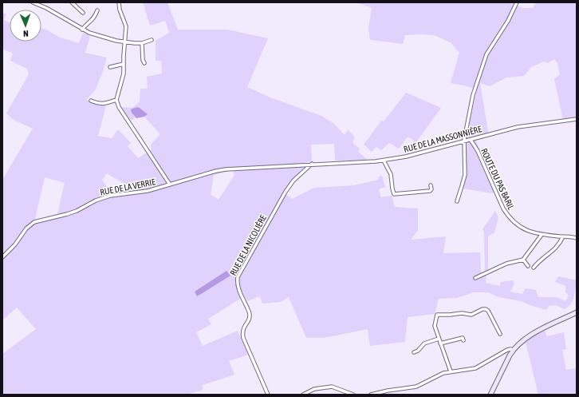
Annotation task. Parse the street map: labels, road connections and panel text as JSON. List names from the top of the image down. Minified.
{"streets":{"street":["RUE DE LA MASSONNIÈRE","ROUTE DU PAS BARIL","RUE DE LA VERRIE","RUE DE LA NICOLIÈRE"]},"crossings":[["RUE DE LA MASSONNIÈRE","ROUTE DU PAS BARIL"],["RUE DE LA MASSONNIÈRE","RUE DE LA VERRIE"],["RUE DE LA MASSONNIÈRE","RUE DE LA NICOLIÈRE"],["RUE DE LA VERRIE","RUE DE LA NICOLIÈRE"]],"north":"bottom"}
